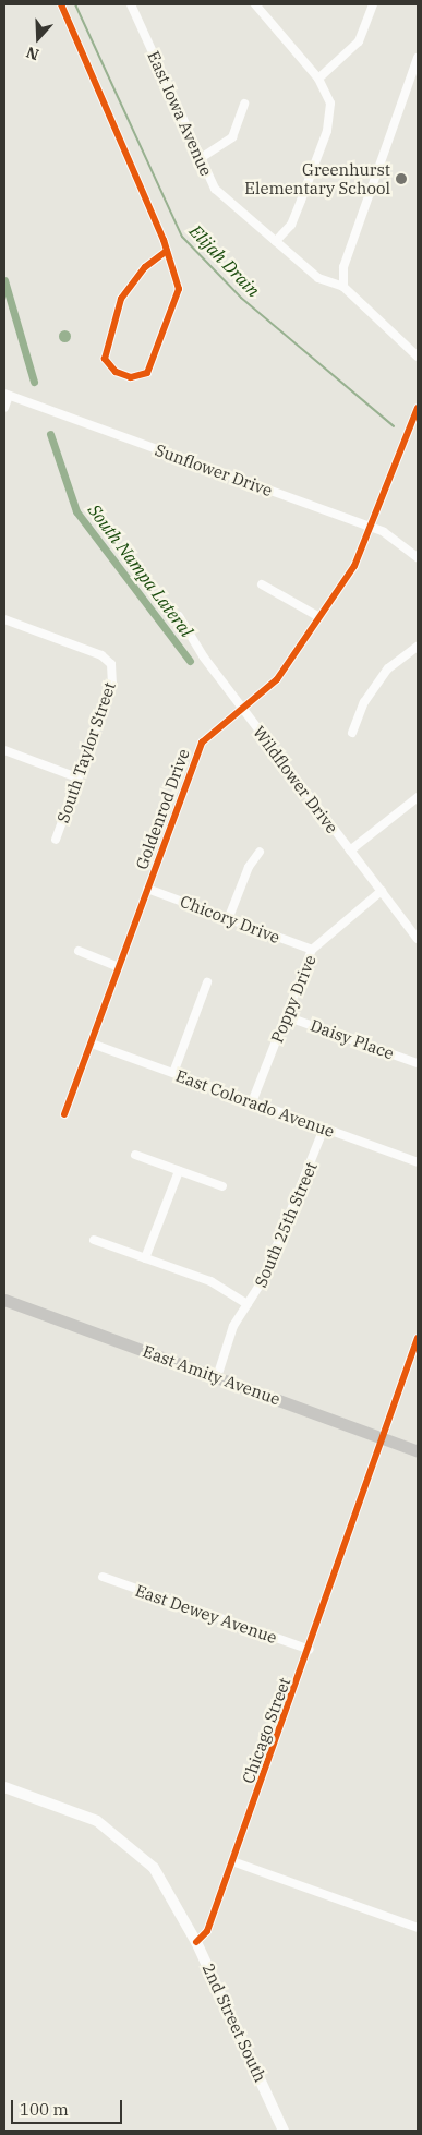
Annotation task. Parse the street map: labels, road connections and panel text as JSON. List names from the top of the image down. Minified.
{"streets":{"main road":["East Amity Avenue"],"street":["East Iowa Avenue","Sunflower Drive","South Taylor Street","Wildflower Drive","Goldenrod Drive","Chicory Drive","Poppy Drive","Daisy Place","East Colorado Avenue","South 25th Street","East Dewey Avenue","Chicago Street","2nd Street South"]},"crossings":[["Sunflower Drive","Goldenrod Drive"],["Wildflower Drive","Goldenrod Drive"],["Wildflower Drive","Poppy Drive"],["Goldenrod Drive","Chicory Drive"],["Goldenrod Drive","East Colorado Avenue"],["Chicory Drive","Poppy Drive"],["Poppy Drive","Daisy Place"],["Poppy Drive","East Colorado Avenue"],["East Colorado Avenue","South 25th Street"],["South 25th Street","East Amity Avenue"],["East Amity Avenue","Chicago Street"],["East Dewey Avenue","Chicago Street"],["Chicago Street","2nd Street South"]],"water":["Elijah Drain","South Nampa Lateral"],"places":["Greenhurst Elementary School"],"scale_bar":"100 m","north":"bottom"}
